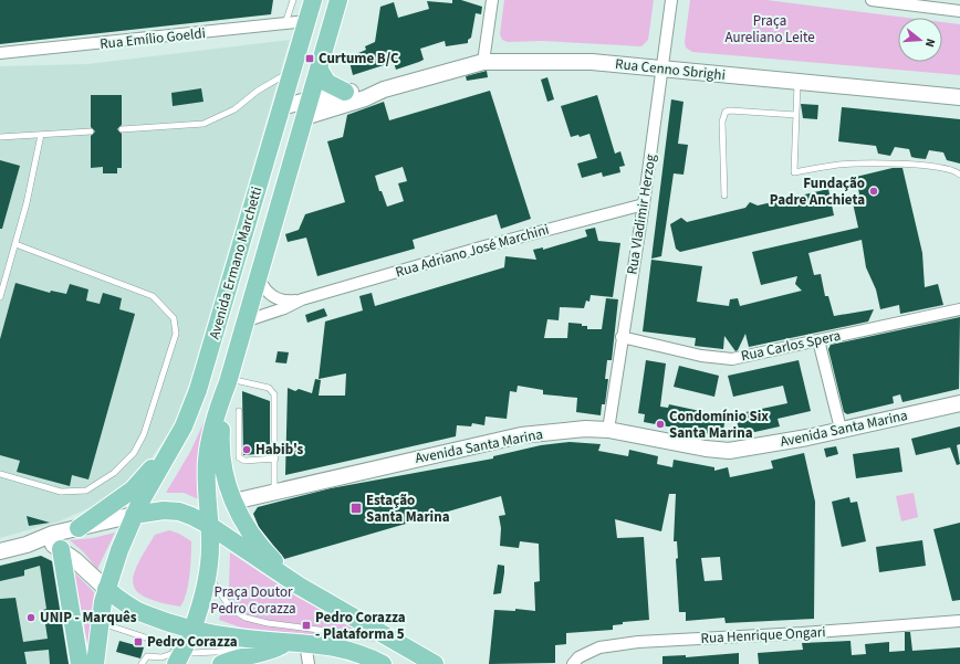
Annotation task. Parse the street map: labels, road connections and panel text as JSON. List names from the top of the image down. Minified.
{"streets":{"main road":["Avenida Ermano Marchetti"],"street":["Rua Emílio Goeldi","Rua Cenno Sbrighi","Rua Vladimir Herzog","Rua Adriano José Marchini","Rua Carlos Spera","Avenida Santa Marina","Rua Henrique Ongari"]},"crossings":[["Rua Emílio Goeldi","Avenida Ermano Marchetti"],["Rua Cenno Sbrighi","Rua Vladimir Herzog"],["Rua Cenno Sbrighi","Avenida Ermano Marchetti"],["Rua Vladimir Herzog","Rua Adriano José Marchini"],["Rua Vladimir Herzog","Rua Carlos Spera"],["Rua Vladimir Herzog","Avenida Santa Marina"],["Rua Adriano José Marchini","Avenida Ermano Marchetti"]],"parks":["Praça Aureliano Leite","Praça Doutor Pedro Corazza"],"places":{"transit":["Curtume B/C","Estação Santa Marina","Pedro Corazza - Plataforma 5","Pedro Corazza"],"other":["Fundação Padre Anchieta","Condomínio Six Santa Marina","Habib's","UNIP - Marquês"]},"north":"right"}
